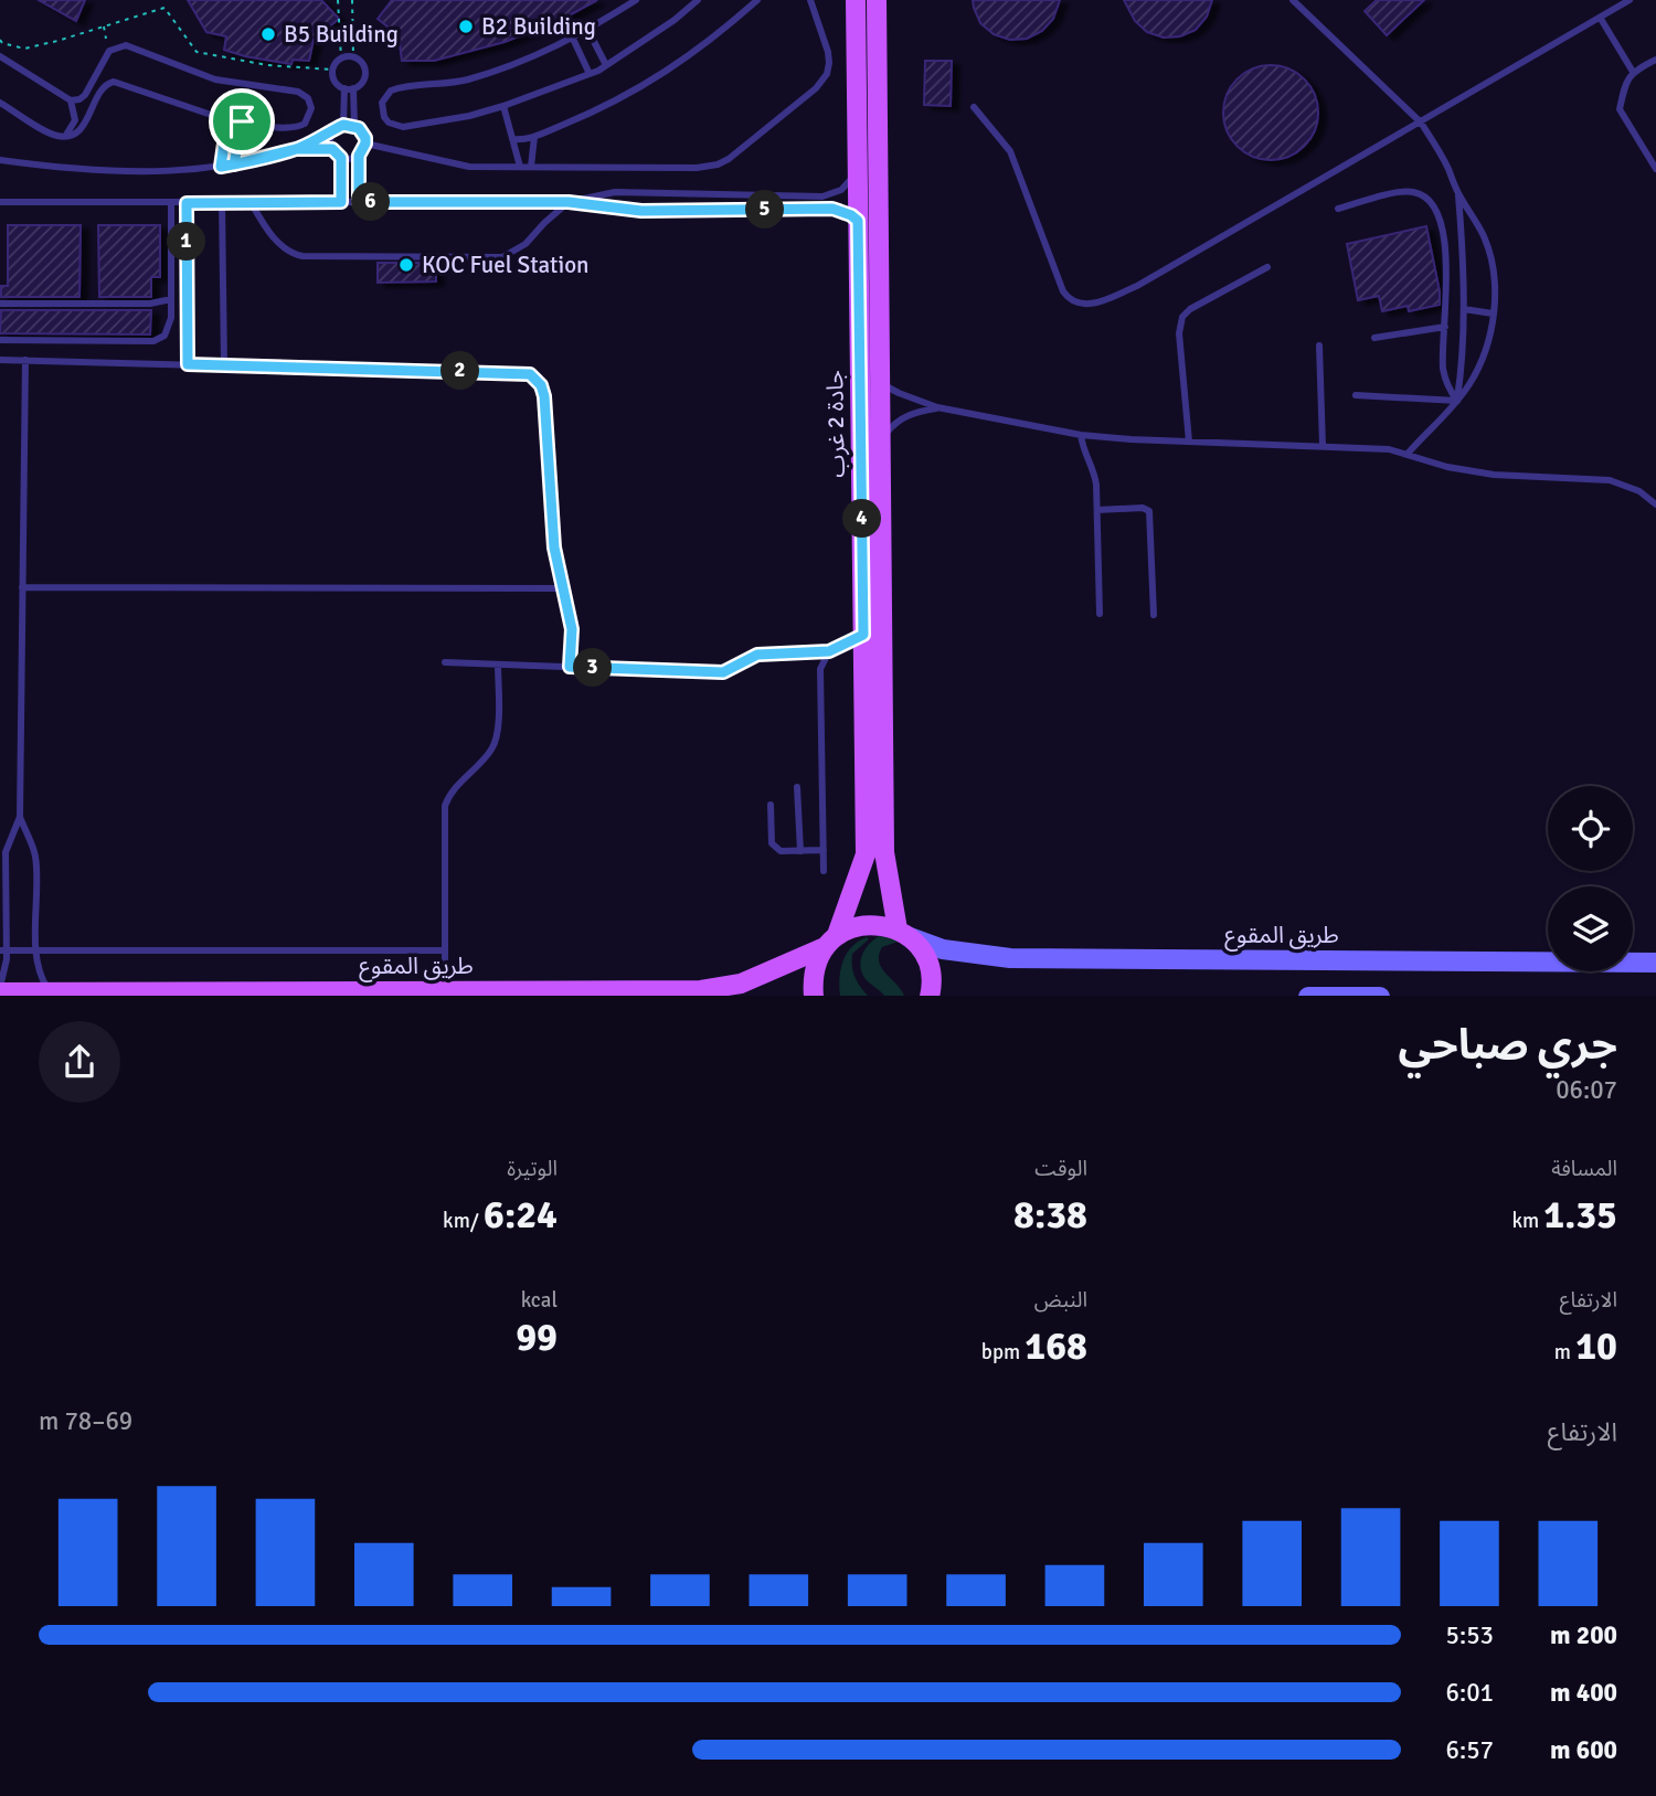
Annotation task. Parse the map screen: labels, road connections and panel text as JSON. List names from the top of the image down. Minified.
{"streets":{"main road":["جادة 2 غرب","طريق المقوع"]},"crossings":[["جادة 2 غرب","طريق المقوع"]],"places":["B2 Building","B5 Building","KOC Fuel Station"],"page":{"pins":["6","5","1","2","4","3"],"heading":["جري صباحي","06:07"],"stats":[["المسافة","1.35 km"],["الوقت","8:38"],["الوتيرة","6:24 /km"],["الارتفاع","10 m"],["النبض","168 bpm"],["kcal","99"]],"chart":["الارتفاع","69–78 m"],"list":[{"name":"200 m","note":"5:53"},{"name":"400 m","note":"6:01"},{"name":"600 m","note":"6:57"}]}}
